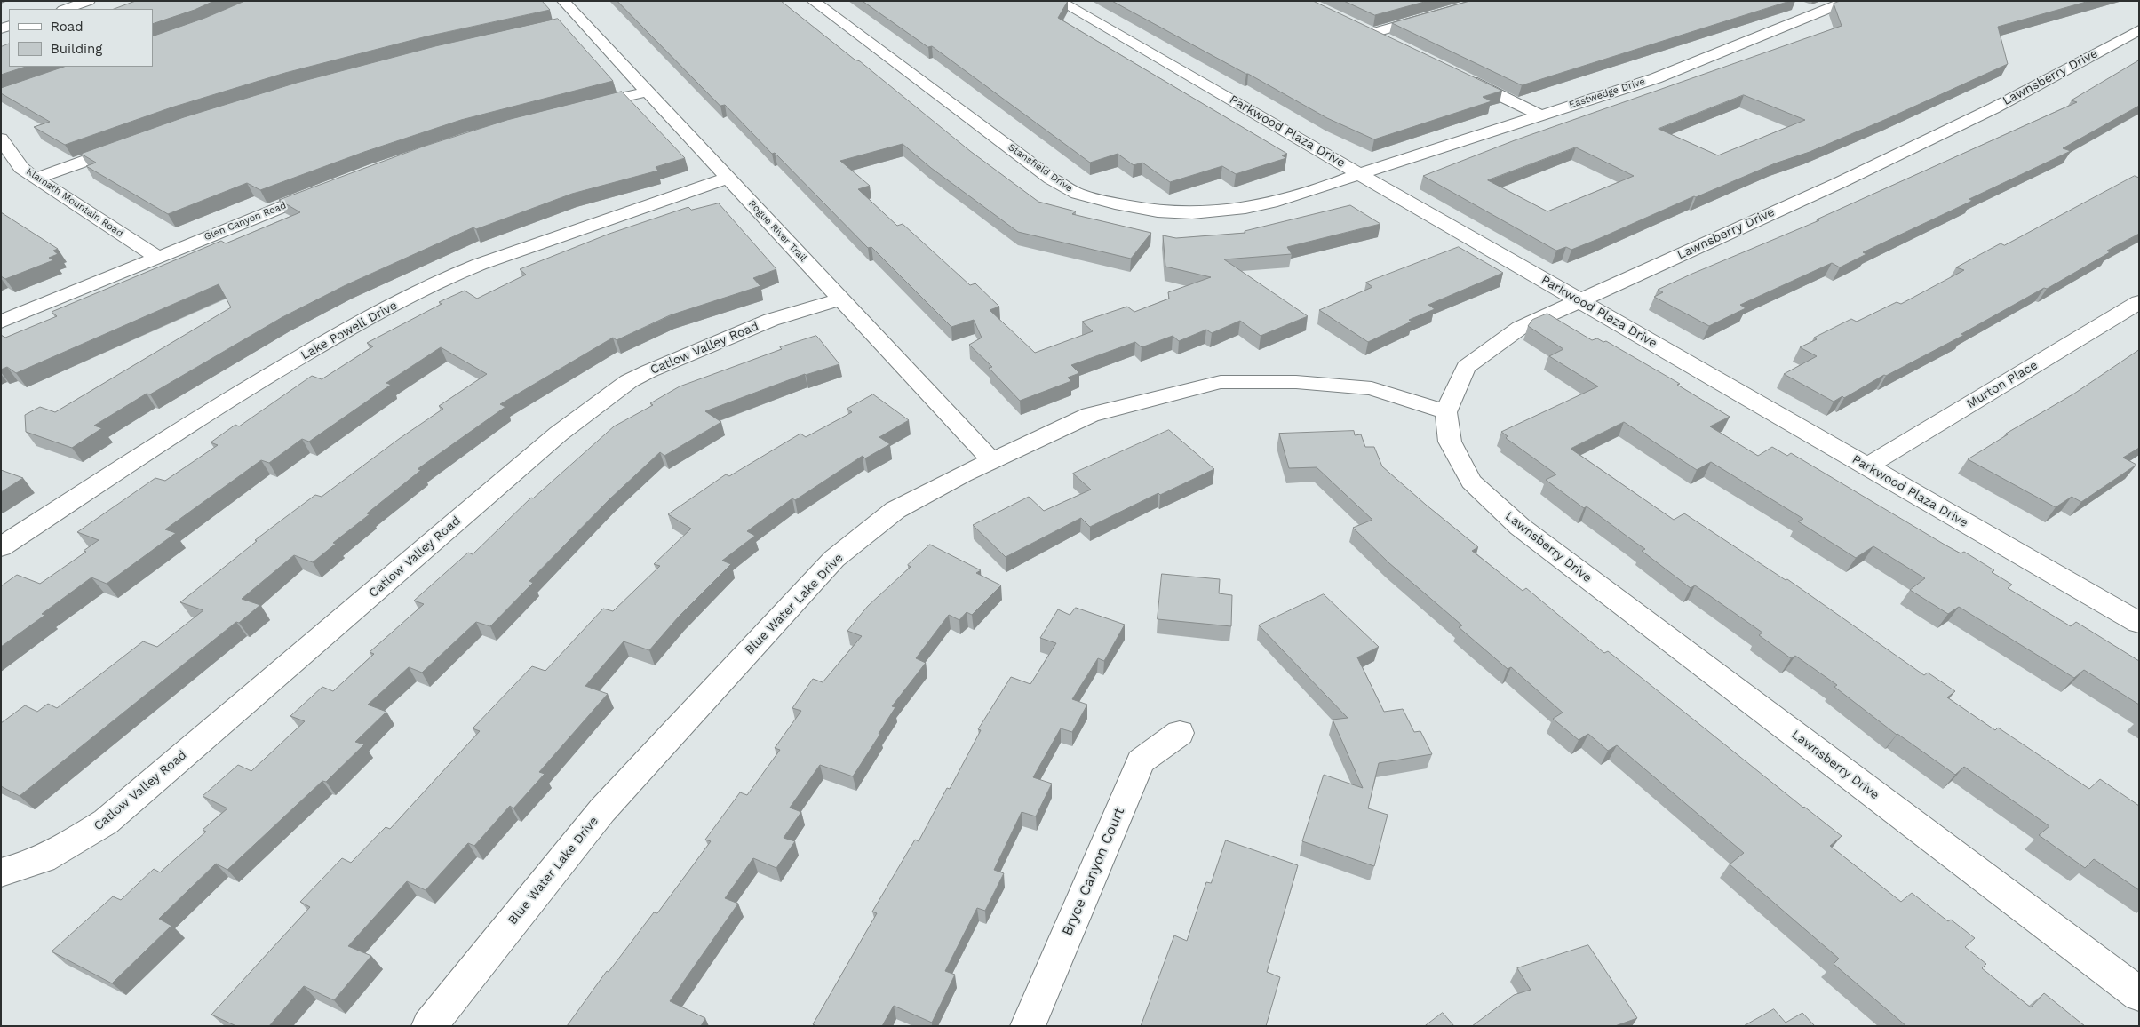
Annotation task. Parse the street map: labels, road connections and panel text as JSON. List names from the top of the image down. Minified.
{"streets":{"street":["Lawnsberry Drive","Eastwedge Drive","Parkwood Plaza Drive","Stansfield Drive","Klamath Mountain Road","Glen Canyon Road","Rogue River Trail","Lake Powell Drive","Catlow Valley Road","Murton Place","Blue Water Lake Drive","Bryce Canyon Court"]},"crossings":[["Lawnsberry Drive","Parkwood Plaza Drive"],["Lawnsberry Drive","Blue Water Lake Drive"],["Eastwedge Drive","Parkwood Plaza Drive"],["Eastwedge Drive","Stansfield Drive"],["Parkwood Plaza Drive","Stansfield Drive"],["Parkwood Plaza Drive","Murton Place"],["Klamath Mountain Road","Glen Canyon Road"],["Rogue River Trail","Lake Powell Drive"],["Rogue River Trail","Catlow Valley Road"],["Rogue River Trail","Blue Water Lake Drive"]],"legend":["Road","Building"]}
